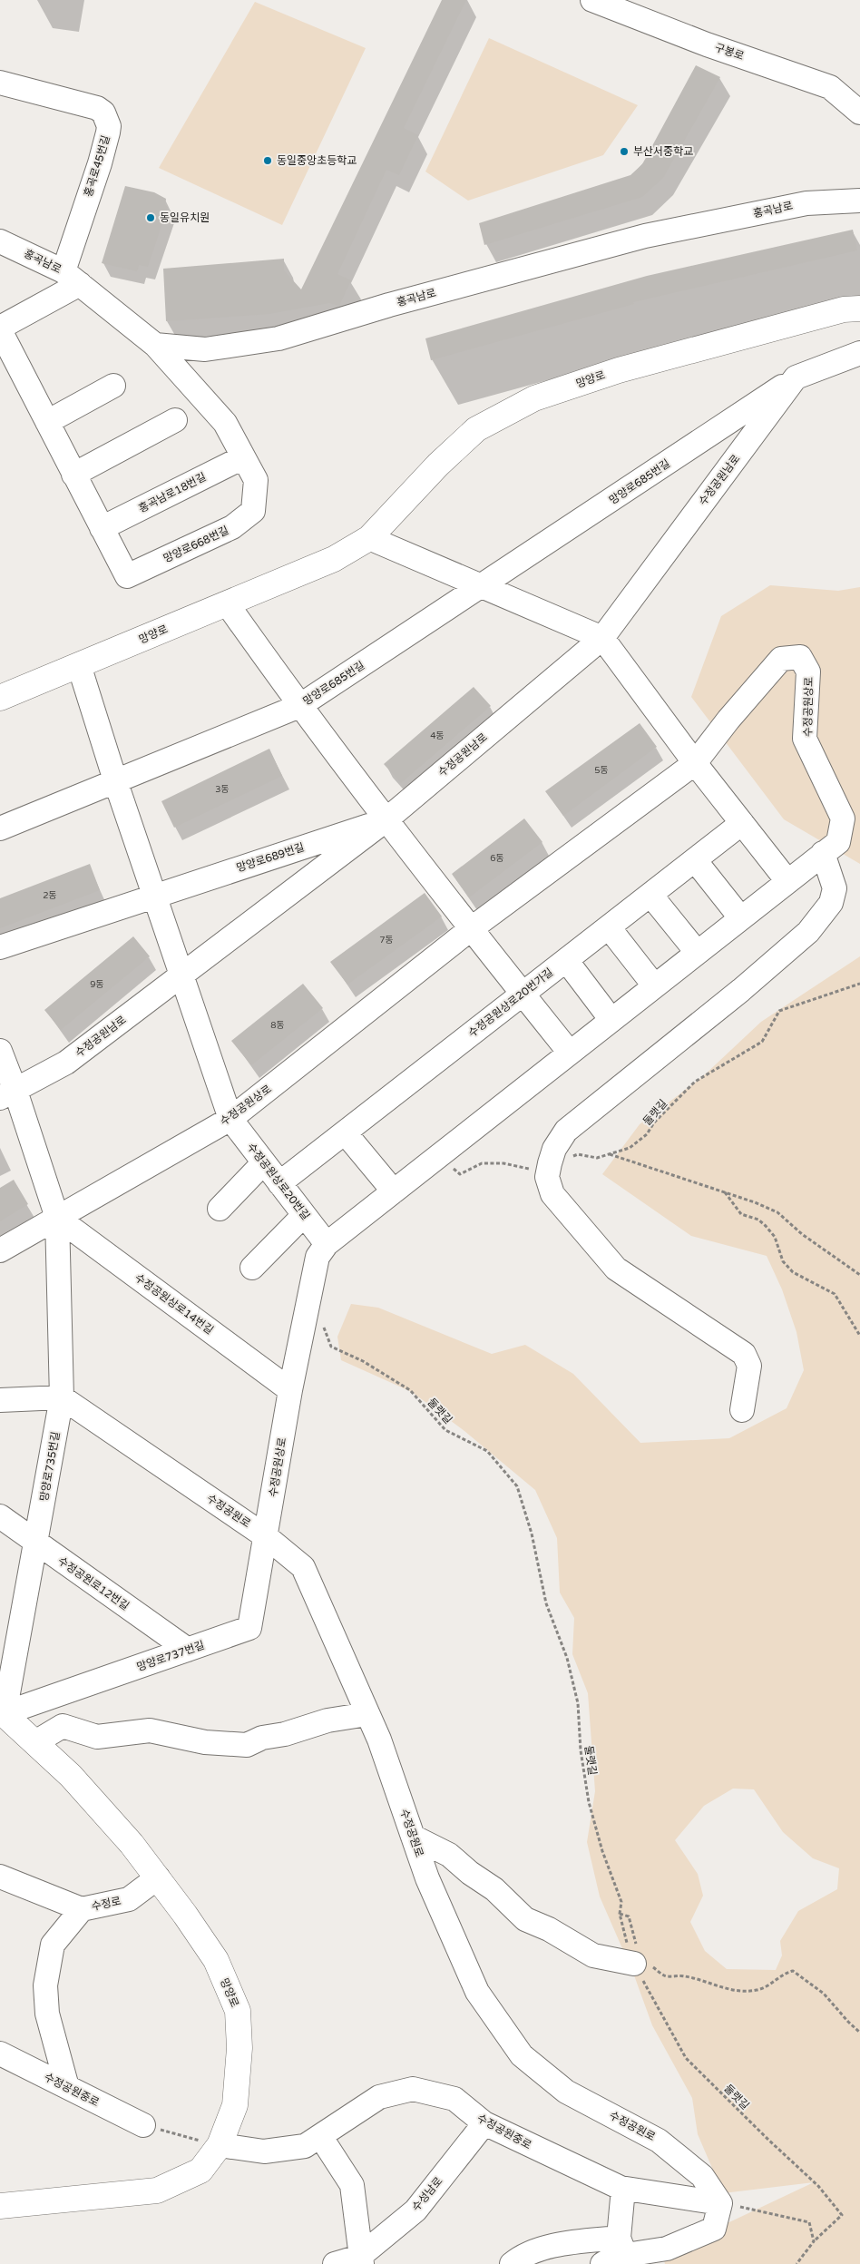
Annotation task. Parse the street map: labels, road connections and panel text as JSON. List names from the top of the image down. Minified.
{"streets":{"main road":["망양로"],"street":["구봉로","홍곡로45번길","홍곡남로","수정공원남로","망양로685번길","홍곡남로18번길","망양로668번길","수정공원상로","망양로689번길","수정공원상로20번가길","수정공원상로20번길","수정공원상로14번길","망양로735번길","수정공원로","수정공원로12번길","망양로737번길","수정로","수정공원중로","수성남로"],"path":["둘랫길"]},"crossings":[["홍곡로45번길","홍곡남로"],["홍곡남로","망양로668번길"],["망양로","망양로735번길"],["망양로","망양로737번길"],["망양로","수정로"],["망양로","수정공원중로"],["수정공원남로","망양로685번길"],["수정공원남로","망양로689번길"],["망양로685번길","망양로689번길"],["홍곡남로18번길","망양로668번길"],["수정공원상로","둘랫길"],["수정공원상로","수정공원상로20번길"],["수정공원상로","수정공원상로14번길"],["수정공원상로","망양로735번길"],["수정공원상로","수정공원로"],["수정공원상로","망양로737번길"],["수정공원상로20번가길","수정공원상로20번길"],["수정공원상로14번길","망양로735번길"],["망양로735번길","수정공원로"],["망양로735번길","수정공원로12번길"],["망양로735번길","망양로737번길"],["수정공원로","망양로737번길"],["수정공원로","수정공원중로"],["수정공원로12번길","망양로737번길"],["수정공원중로","수성남로"]],"places":["부산서중학교","동일중앙초등학교","동일유치원"],"house_numbers":["4동","5동","3동","6동","2동","7동","9동","8동"]}
